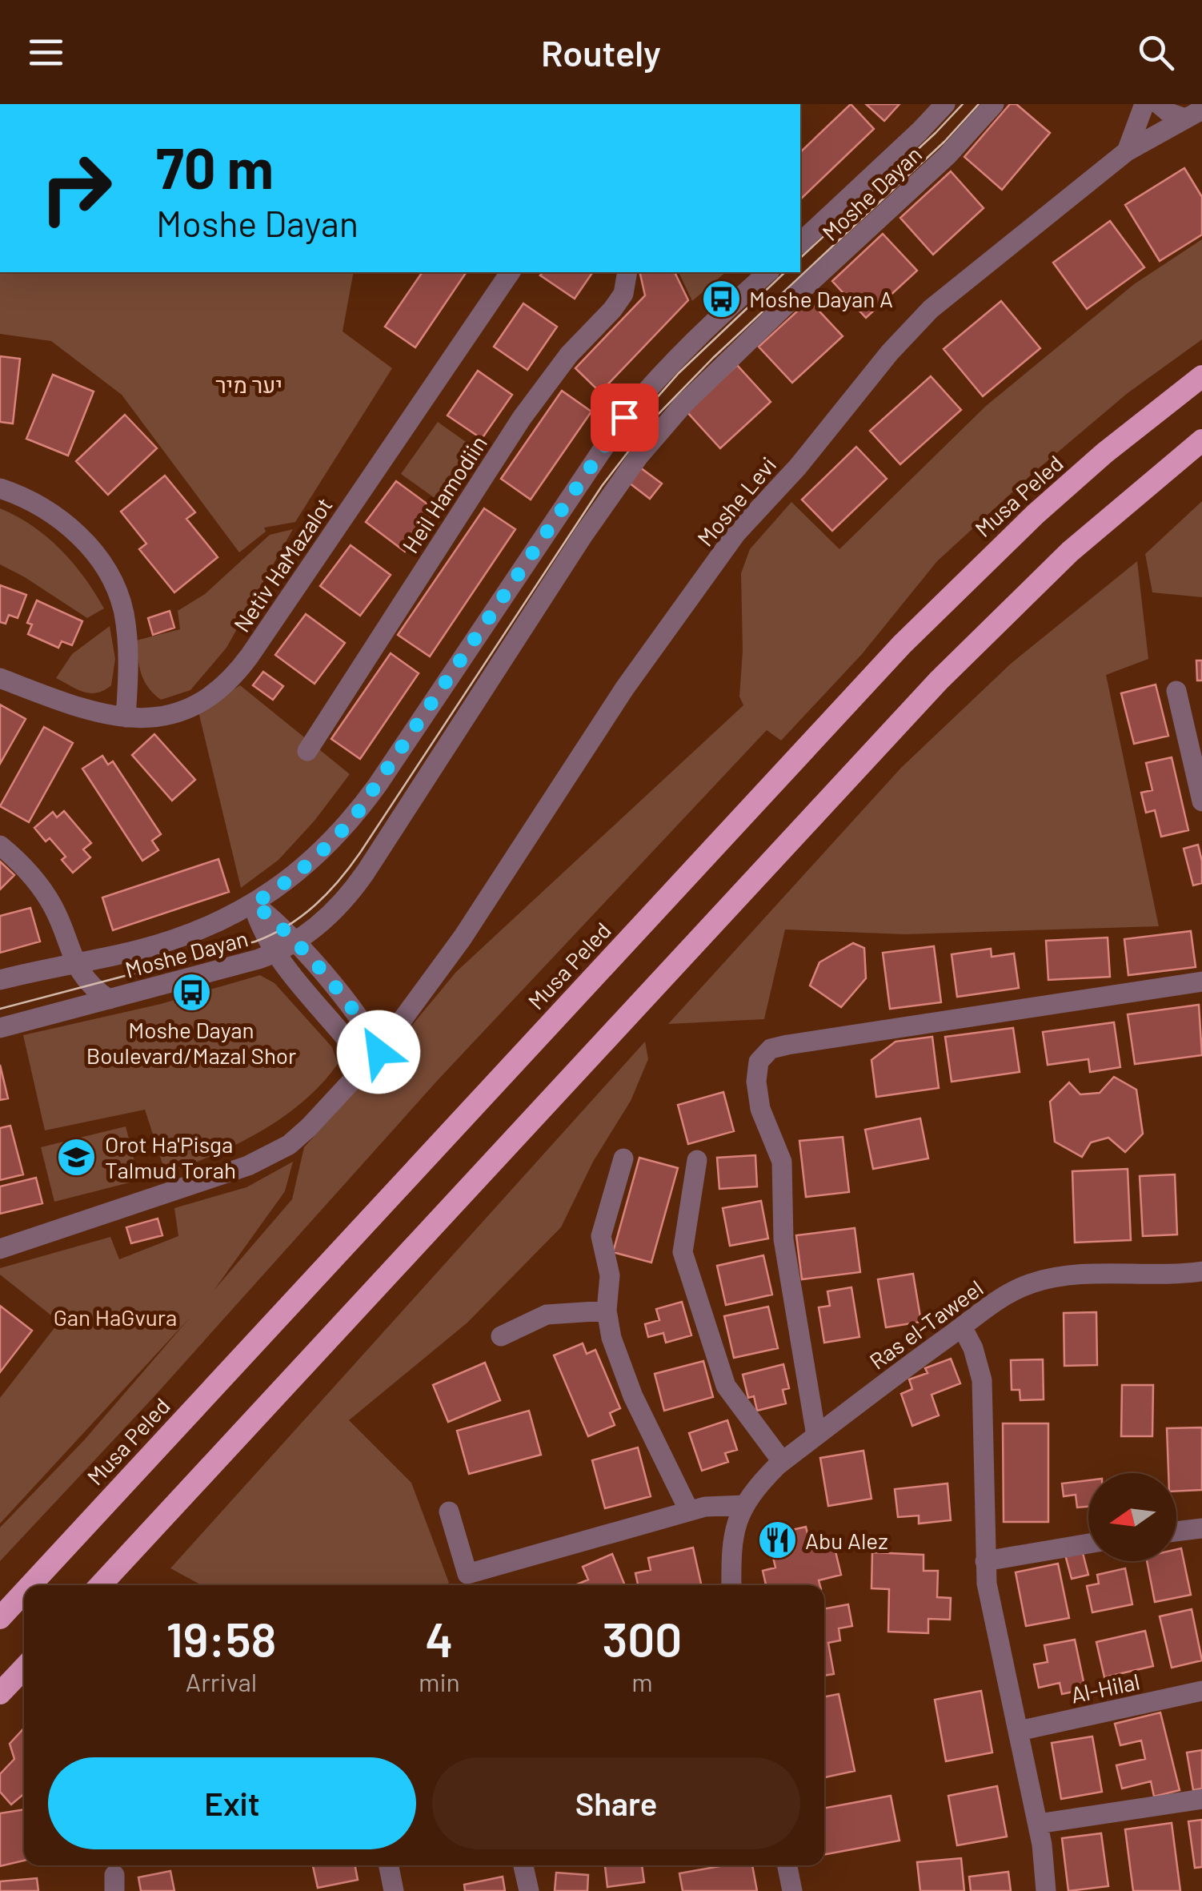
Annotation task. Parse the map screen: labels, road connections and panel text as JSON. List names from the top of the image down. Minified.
{"streets":{"highway":["Musa Peled"],"street":["Moshe Dayan","Heil Hamodiin","Moshe Levi","Netiv HaMazalot","Ras el-Taweel","Al-Hilal"]},"parks":["יער מיר","Gan HaGvura"],"places":{"bus stop":["Moshe Dayan A","Moshe Dayan Boulevard/Mazal Shor"],"school or university":["Orot Ha'Pisga Talmud Torah"],"restaurant":["Abu Alez"]},"north":"left","page":{"header":"Routely","turn":["70 m","Moshe Dayan"],"eta":["19:58","Arrival","4","min","300","m"],"buttons":["Exit","Share"]}}
